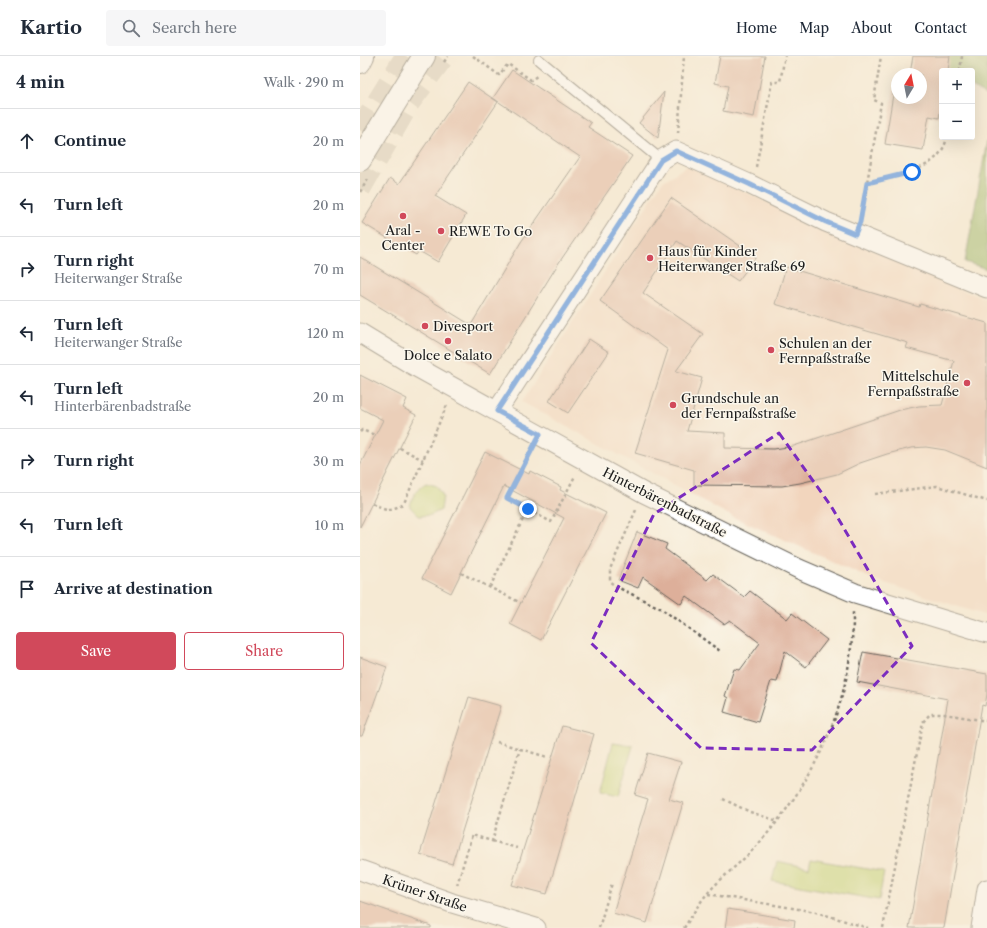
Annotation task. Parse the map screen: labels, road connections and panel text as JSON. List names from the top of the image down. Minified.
{"streets":{"street":["Hinterbärenbadstraße","Krüner Straße"]},"places":["Aral - Center","REWE To Go","Haus für Kinder Heiterwanger Straße 69","Divesport","Dolce e Salato","Schulen an der Fernpaßstraße","Mittelschule Fernpaßstraße","Grundschule an der Fernpaßstraße"],"north":"top","page":{"header":"Kartio","search":"Search here","nav":["Home","Map","About","Contact"],"heading":["4 min","Walk · 290 m"],"map_buttons":["+","−"],"list":[["Continue","20 m"],["Turn left","20 m"],["Turn right","Heiterwanger Straße","70 m"],["Turn left","Heiterwanger Straße","120 m"],["Turn left","Hinterbärenbadstraße","20 m"],["Turn right","30 m"],["Turn left","10 m"],"Arrive at destination"],"buttons":["Save","Share"]}}
